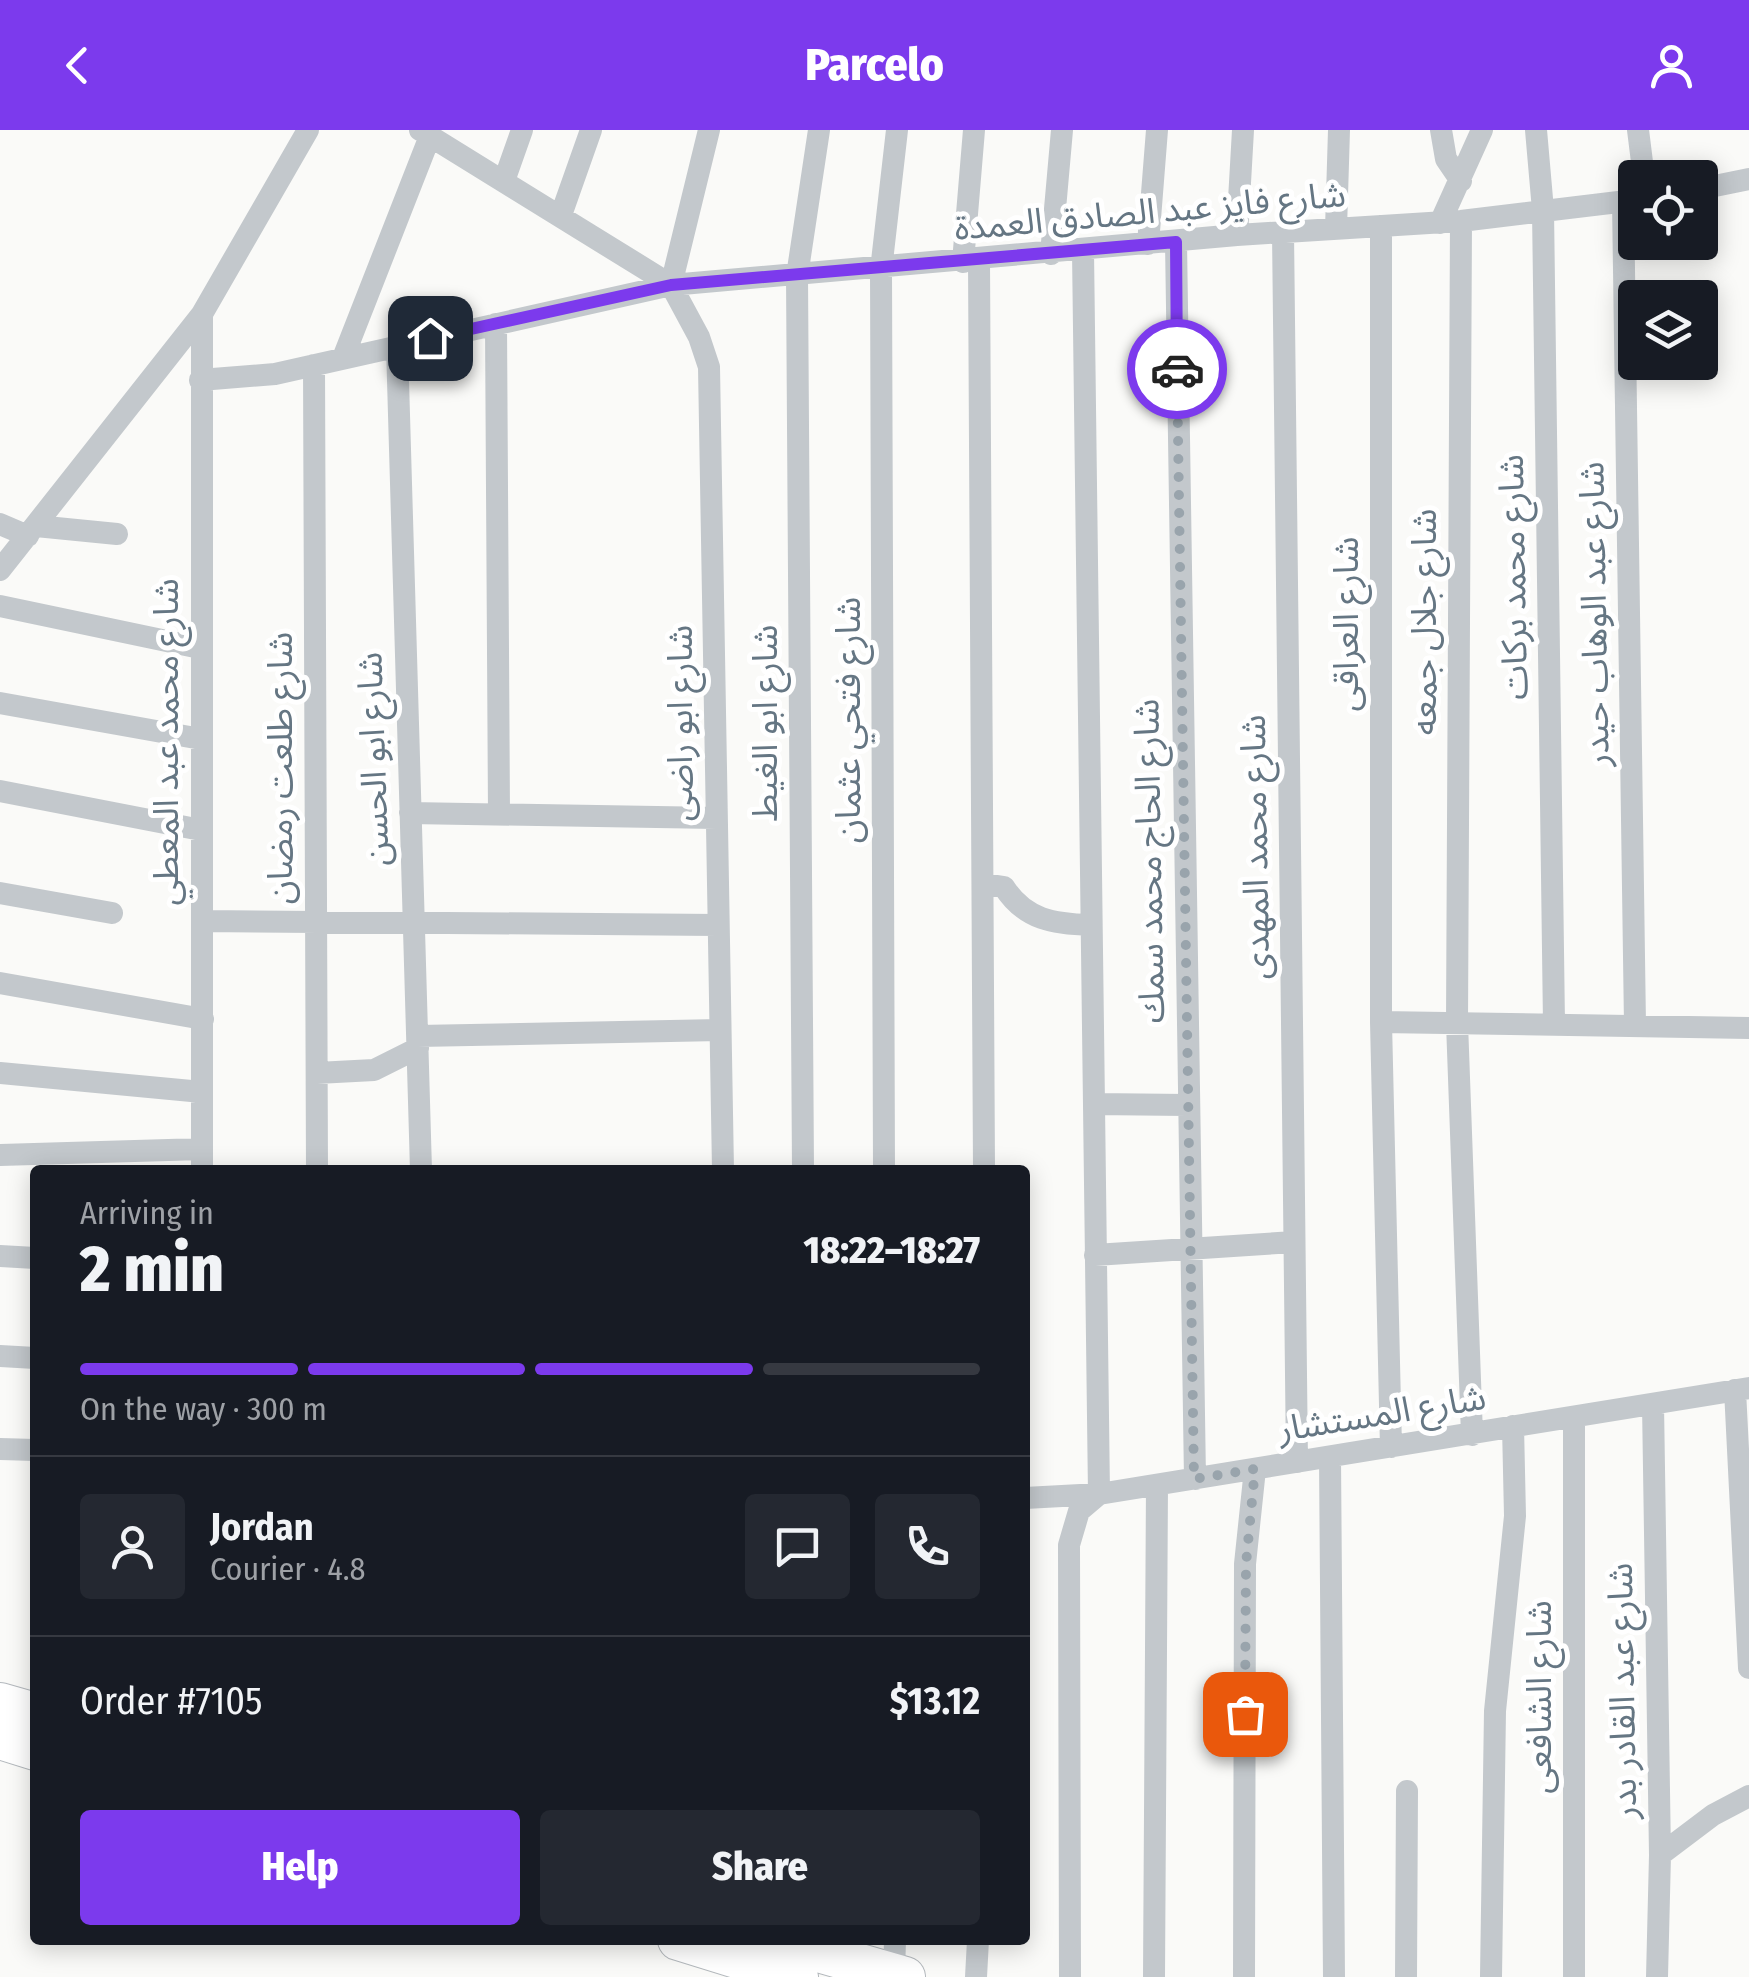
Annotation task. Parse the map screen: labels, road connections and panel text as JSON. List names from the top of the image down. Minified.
{"streets":{"street":["شارع فايز عبد الصادق العمدة","شارع محمد بركات","شارع عبد الوهاب حيدر","شارع جلال جمعه","شارع العراقى","شارع فتحي عثمان","شارع ابو راضى","شارع ابو الغيط","شارع محمد عبد المعطي","شارع ابو الحسن","شارع طلعت رمضان","شارع محمد المهدى","شارع الحاج محمد سمك","شارع المستشار","شارع عبد القادر بدر","شارع الشافعى"]},"crossings":[["شارع فايز عبد الصادق العمدة","شارع محمد بركات"],["شارع فايز عبد الصادق العمدة","شارع جلال جمعه"],["شارع فايز عبد الصادق العمدة","شارع العراقى"],["شارع فايز عبد الصادق العمدة","شارع فتحي عثمان"],["شارع فايز عبد الصادق العمدة","شارع ابو راضى"],["شارع فايز عبد الصادق العمدة","شارع ابو الغيط"],["شارع فايز عبد الصادق العمدة","شارع محمد عبد المعطي"],["شارع فايز عبد الصادق العمدة","شارع ابو الحسن"],["شارع فايز عبد الصادق العمدة","شارع طلعت رمضان"],["شارع فايز عبد الصادق العمدة","شارع محمد المهدى"],["شارع فايز عبد الصادق العمدة","شارع الحاج محمد سمك"],["شارع جلال جمعه","شارع المستشار"],["شارع العراقى","شارع المستشار"],["شارع محمد المهدى","شارع المستشار"],["شارع الحاج محمد سمك","شارع المستشار"],["شارع المستشار","شارع عبد القادر بدر"],["شارع المستشار","شارع الشافعى"]],"page":{"header":"Parcelo","heading":["2 min","Arriving in","18:22–18:27"],"panel":["Jordan","Courier · 4.8","Order #7105","$13.12"],"bar":"On the way · 300 m","buttons":["Help","Share"]}}
